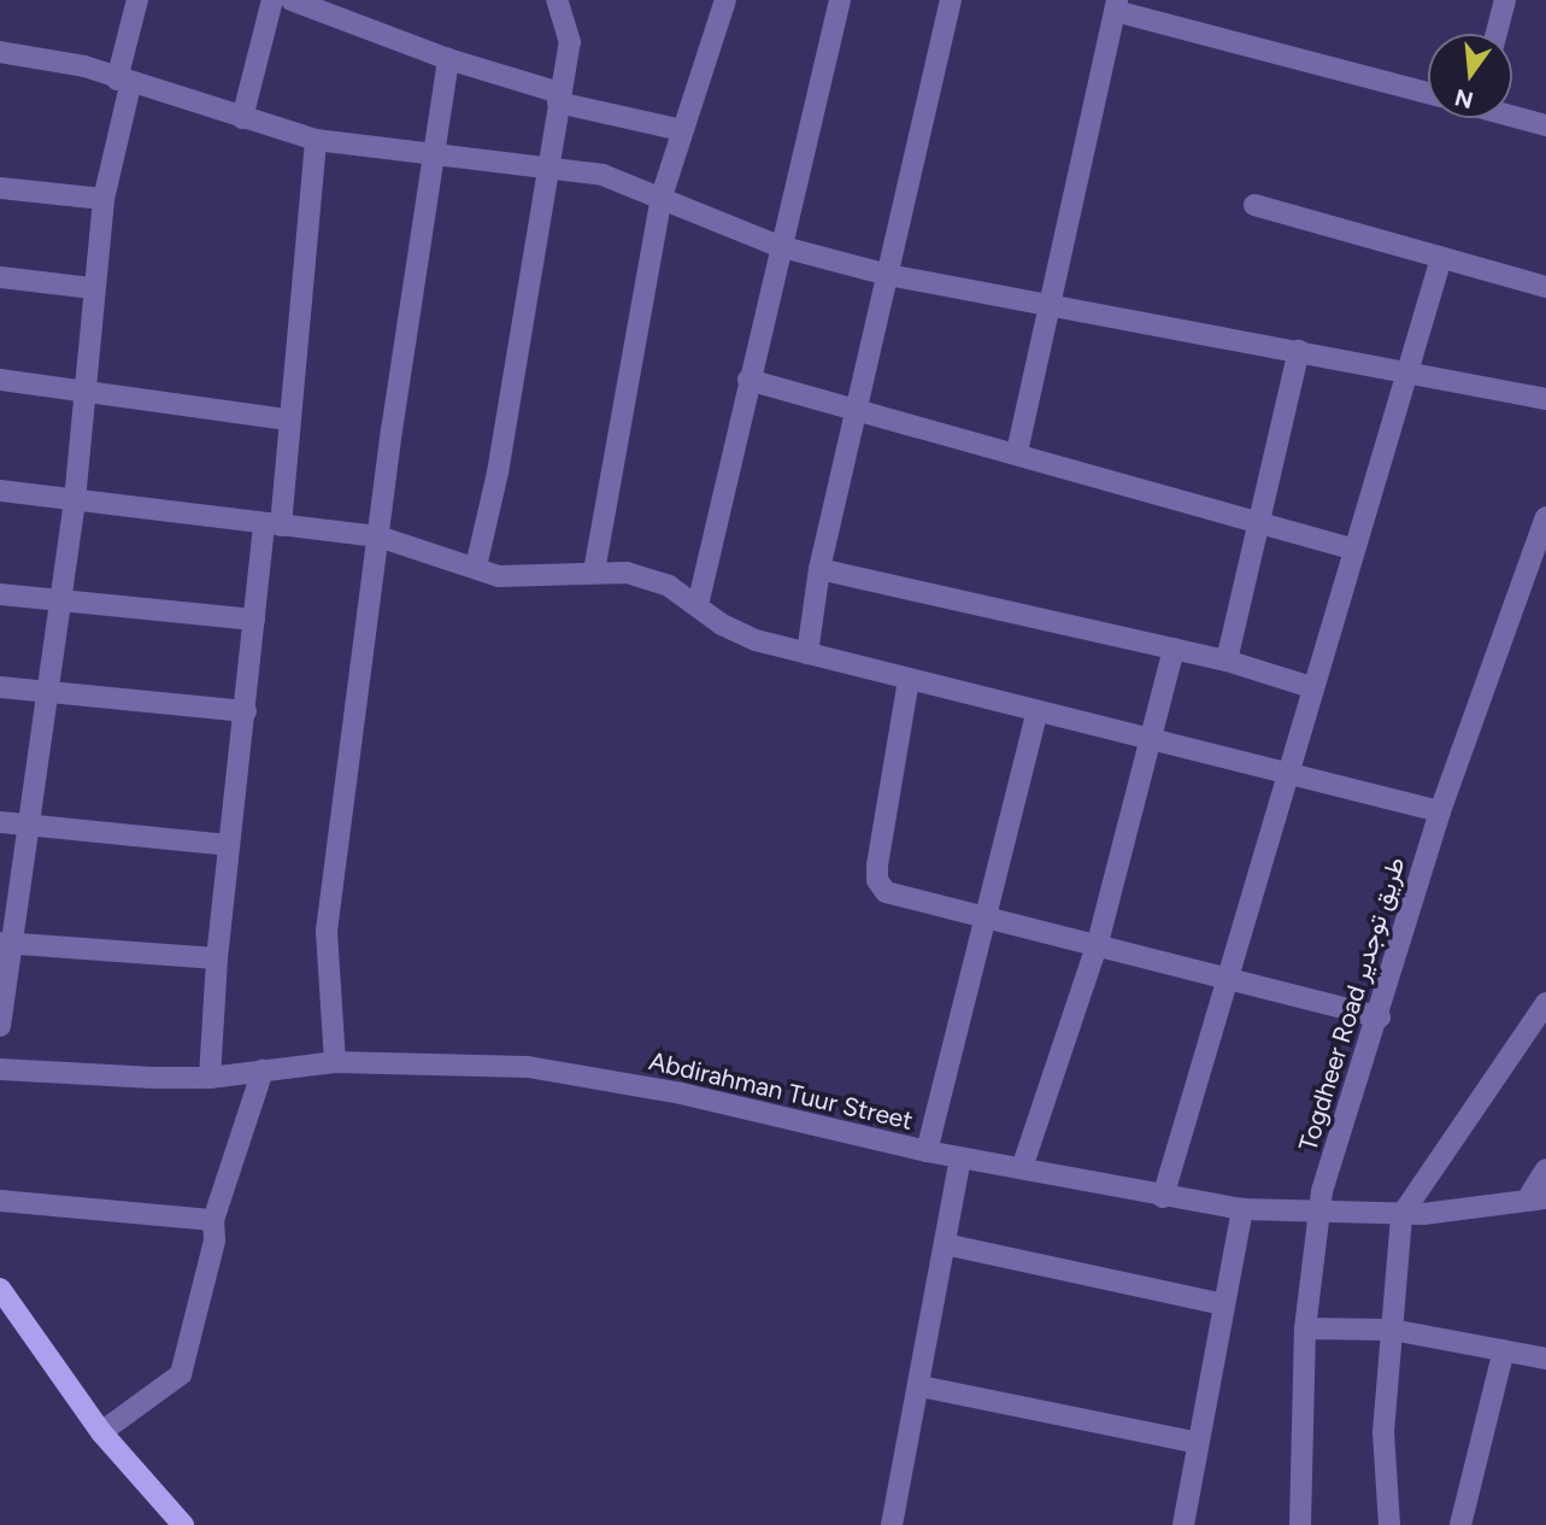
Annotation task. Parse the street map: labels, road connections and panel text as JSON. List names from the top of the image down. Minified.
{"streets":{"street":["Togdheer Road طريق توجدير","Abdirahman Tuur Street"]},"crossings":[["Togdheer Road طريق توجدير","Abdirahman Tuur Street"]],"north":"bottom"}
